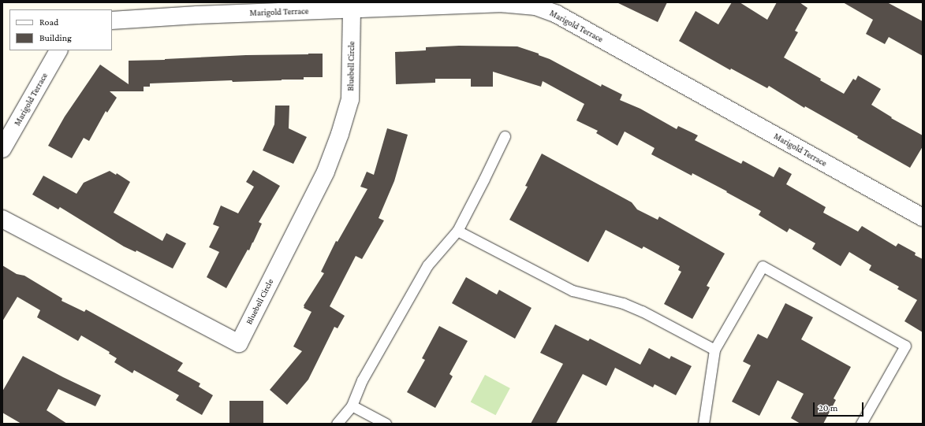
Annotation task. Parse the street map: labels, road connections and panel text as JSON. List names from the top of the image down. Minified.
{"streets":{"street":["Marigold Terrace","Bluebell Circle"]},"crossings":[["Marigold Terrace","Bluebell Circle"]],"legend":["Road","Building"],"scale_bar":"20 m"}
